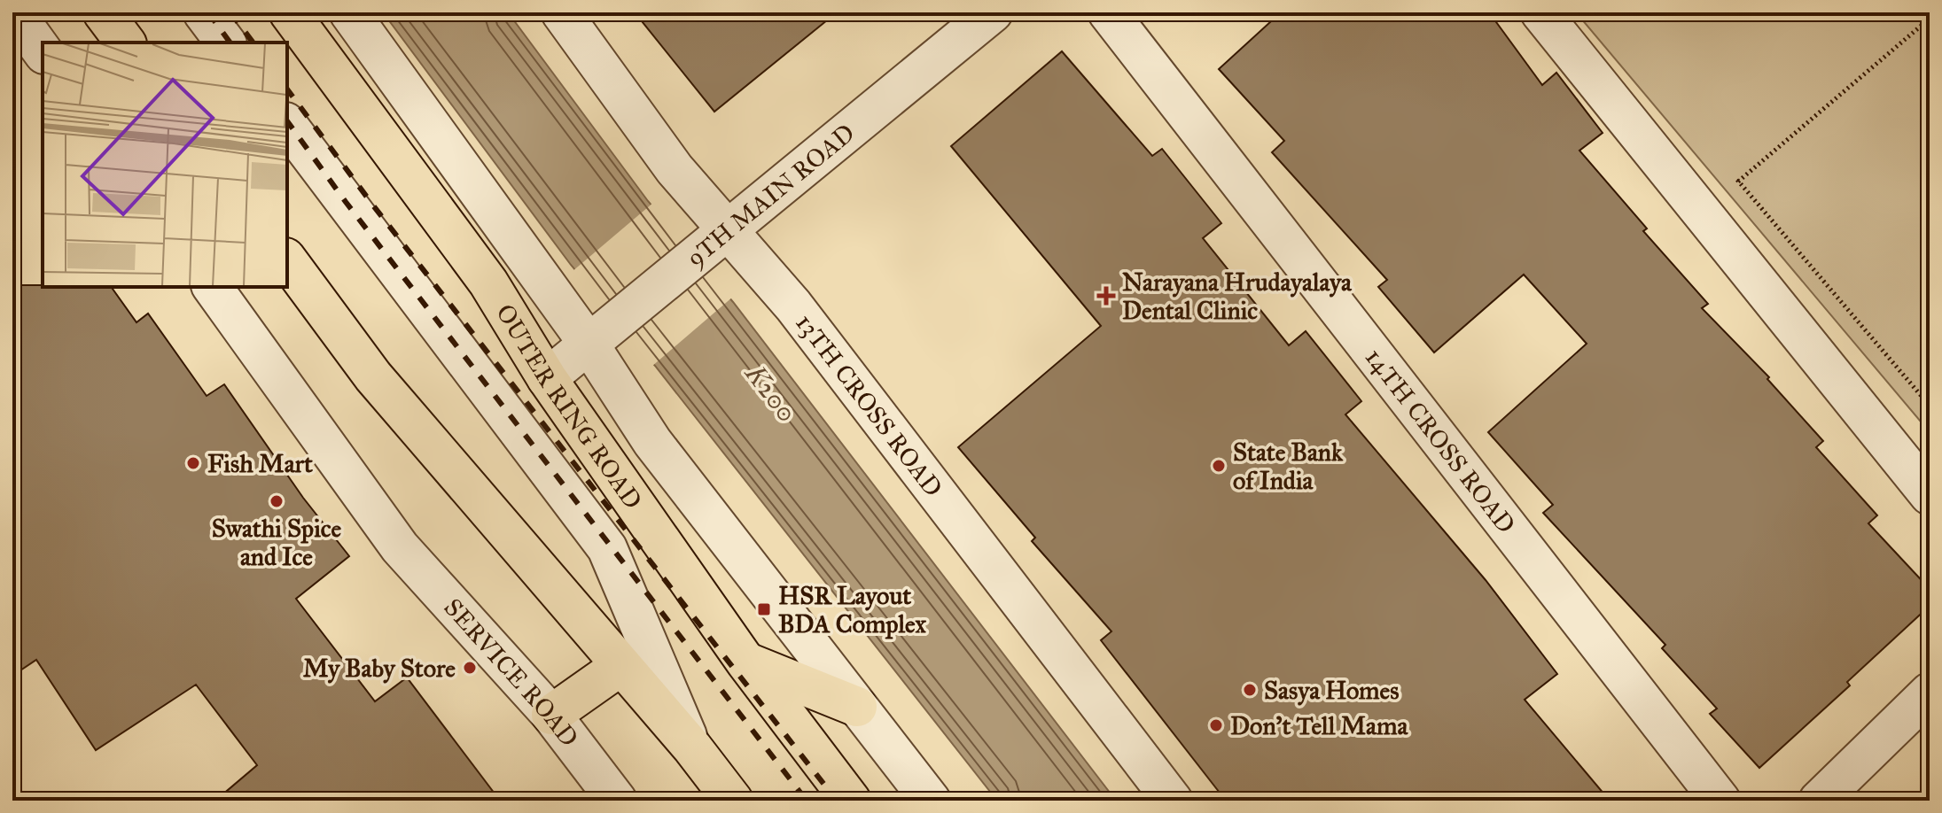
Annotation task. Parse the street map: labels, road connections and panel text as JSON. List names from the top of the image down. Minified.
{"streets":{"highway":["OUTER RING ROAD"],"street":["9TH MAIN ROAD","13TH CROSS ROAD","14TH CROSS ROAD","SERVICE ROAD"]},"crossings":[["9TH MAIN ROAD","13TH CROSS ROAD"],["9TH MAIN ROAD","OUTER RING ROAD"]],"water":["K200"],"places":{"health":["Narayana Hrudayalaya Dental Clinic"],"other":["Fish Mart","State Bank of India","Swathi Spice and Ice","My Baby Store","Sasya Homes","Don't Tell Mama"],"transit":["HSR Layout BDA Complex"]}}
